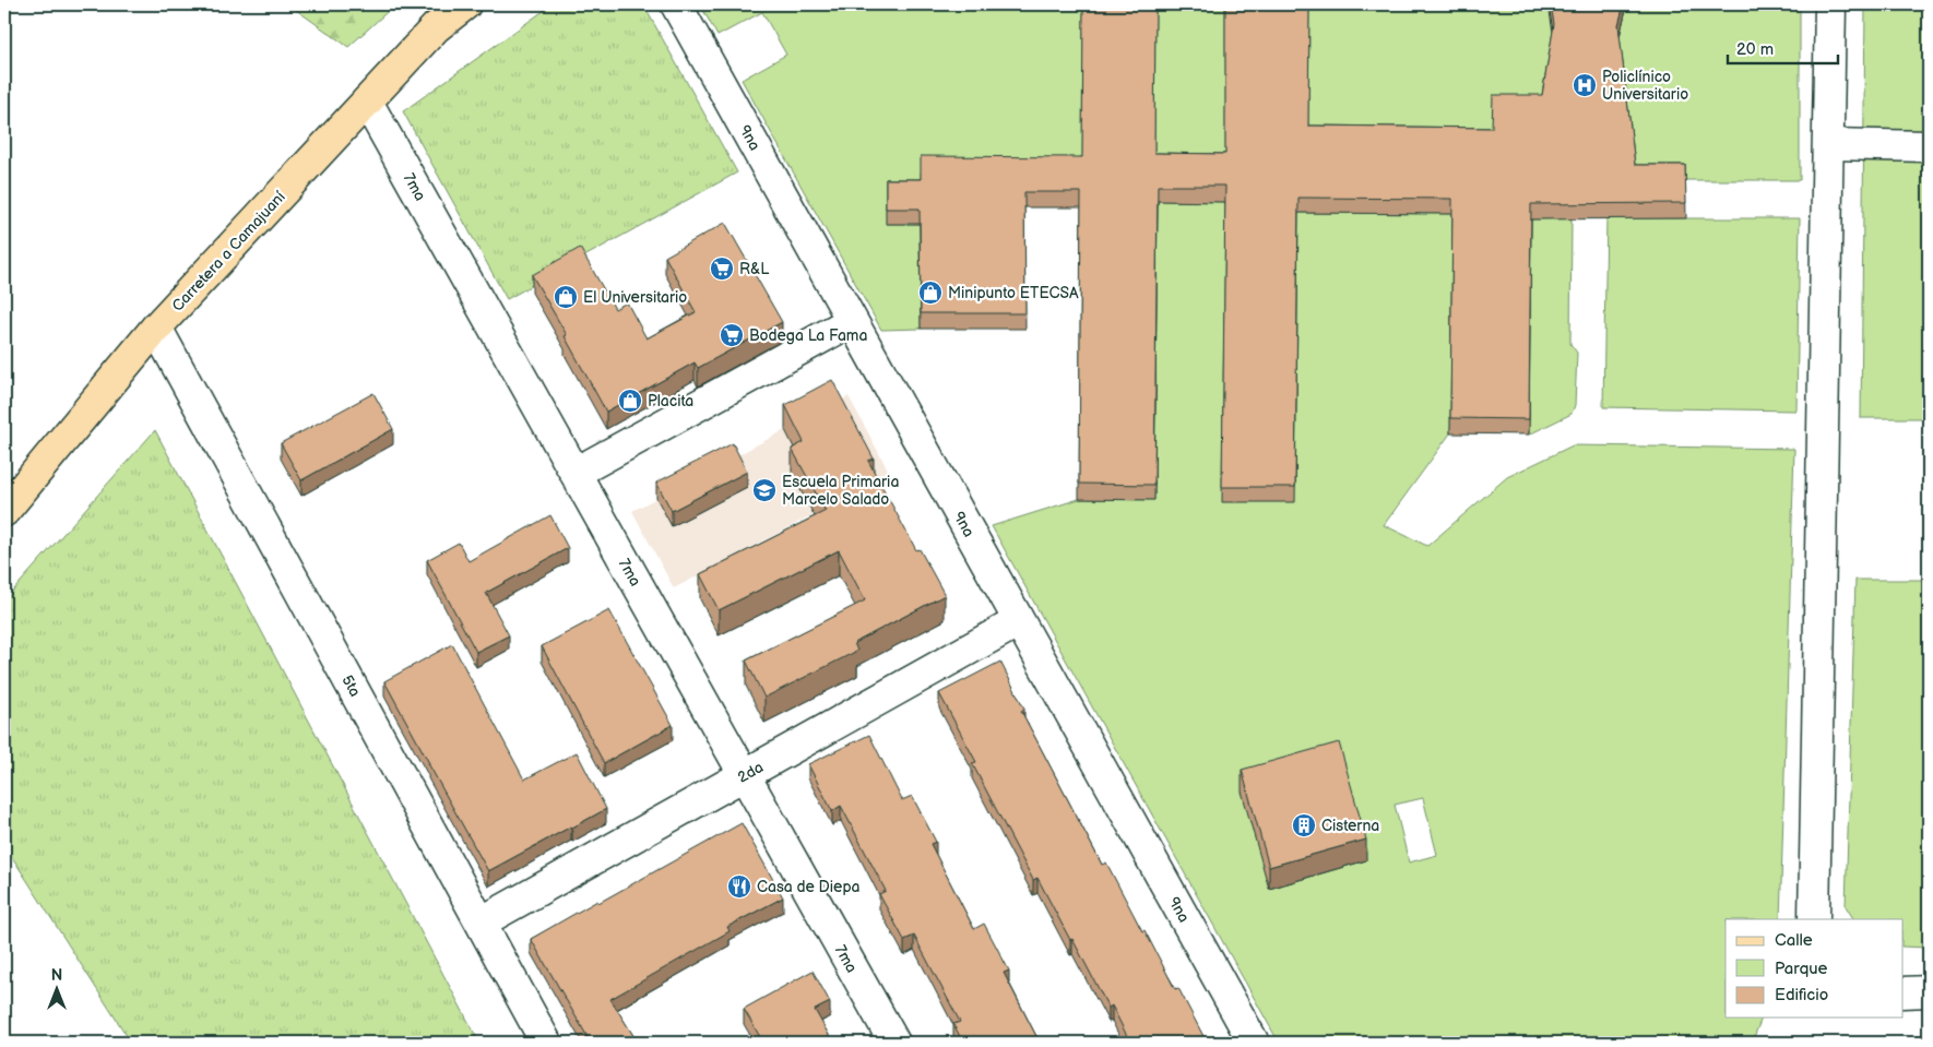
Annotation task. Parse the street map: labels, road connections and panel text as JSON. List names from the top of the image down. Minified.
{"streets":{"main road":["Carretera a Camajuaní"],"street":["9na","7ma","5ta","2da"]},"crossings":[["9na","2da"],["7ma","Carretera a Camajuaní"],["7ma","2da"],["Carretera a Camajuaní","5ta"],["5ta","2da"]],"places":{"hospital":["Policlínico Universitario"],"supermarket":["R&L","Bodega La Fama"],"shop":["Minipunto ETECSA","El Universitario","Placita"],"school or university":["Escuela Primaria Marcelo Salado"],"building":["Cisterna"],"restaurant":["Casa de Diepa"]},"legend":["Calle","Parque","Edificio"],"scale_bar":"20 m","north":"top"}
